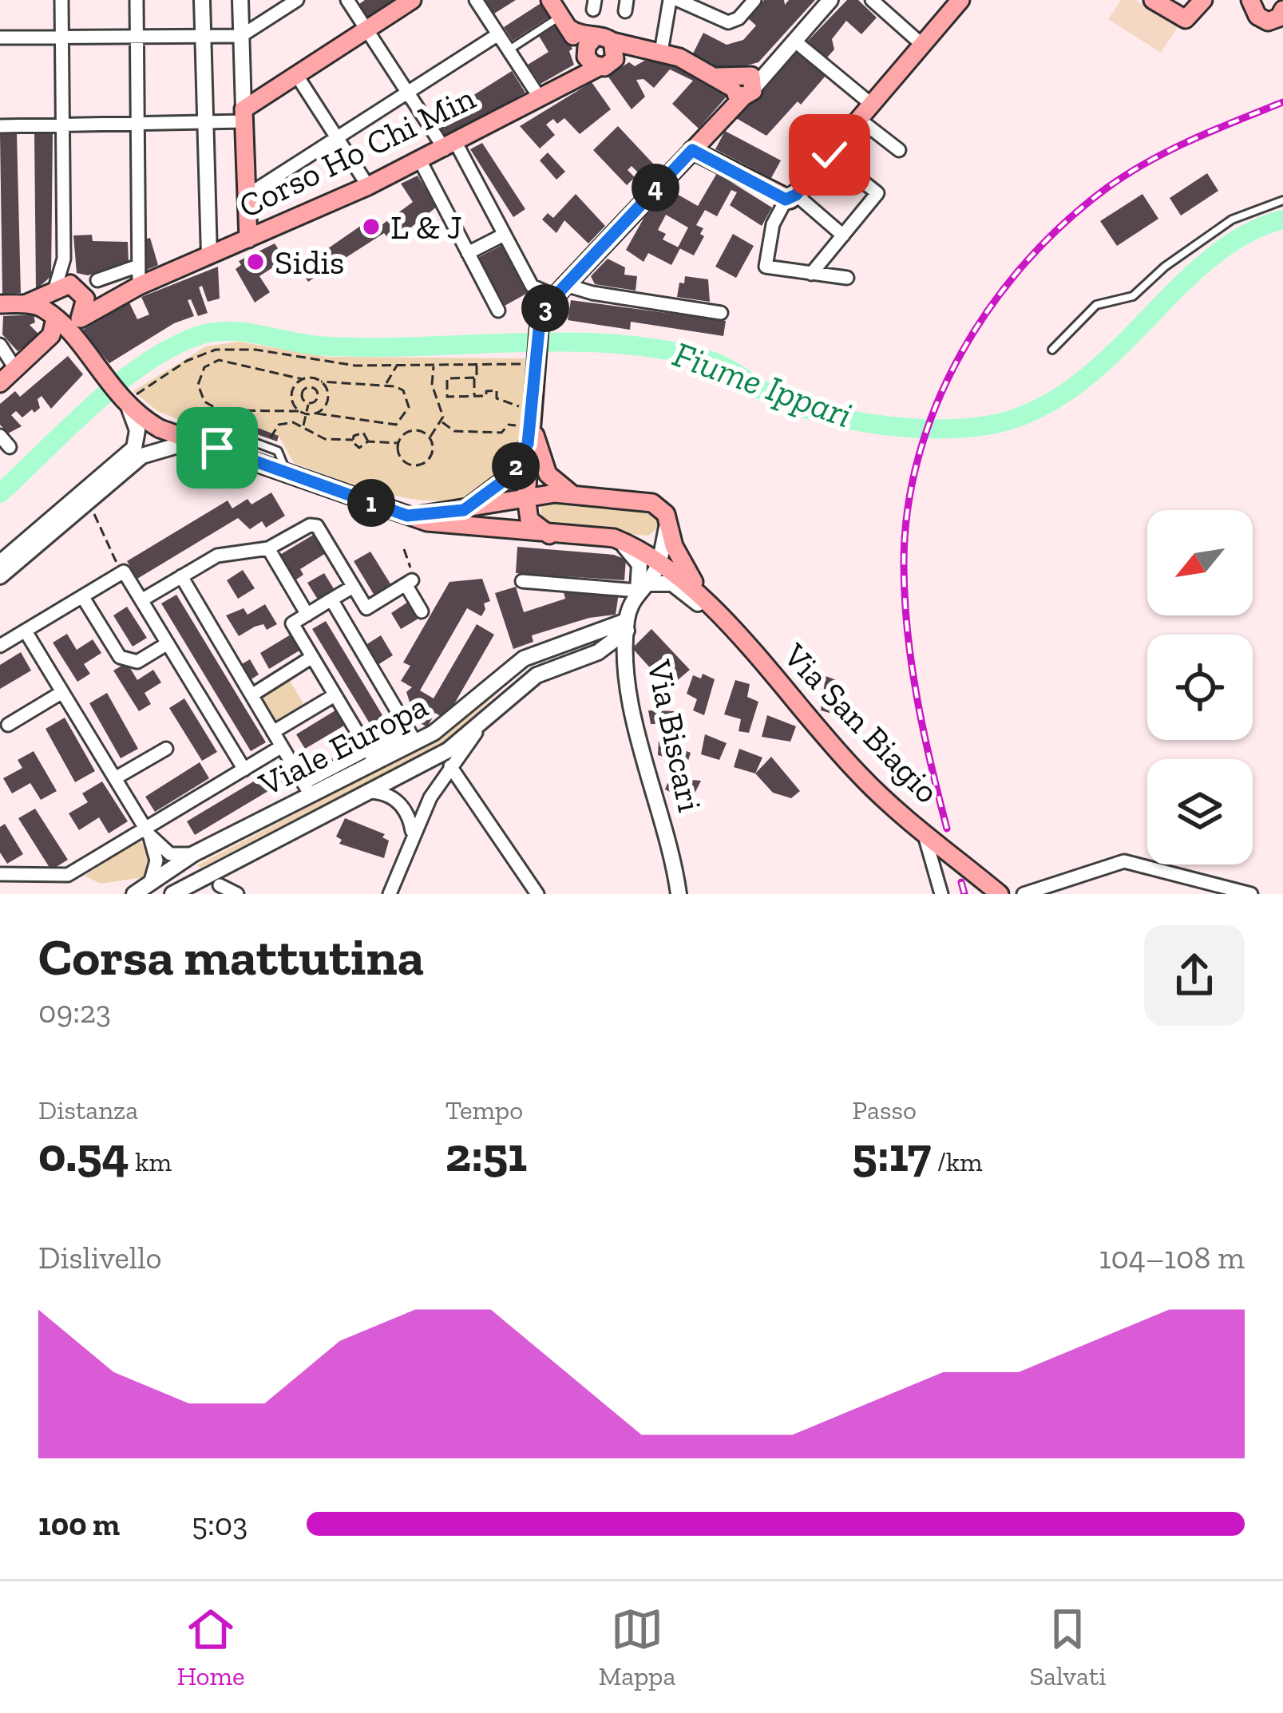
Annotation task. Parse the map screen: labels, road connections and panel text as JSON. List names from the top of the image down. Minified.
{"streets":{"main road":["Corso Ho Chi Min","Via San Biagio"],"street":["Via Biscari","Viale Europa"]},"crossings":[["Via Biscari","Viale Europa"]],"water":["Fiume Ippari"],"places":["L & J","Sidis"],"north":"bottom left","page":{"pins":["4","3","2","1"],"heading":["Corsa mattutina","09:23"],"stats":[["Distanza","0.54 km"],["Tempo","2:51"],["Passo","5:17 /km"]],"chart":["Dislivello","104–108 m"],"list":[{"name":"100 m","note":"5:03"}],"tabs":["Home","Mappa","Salvati"]}}
